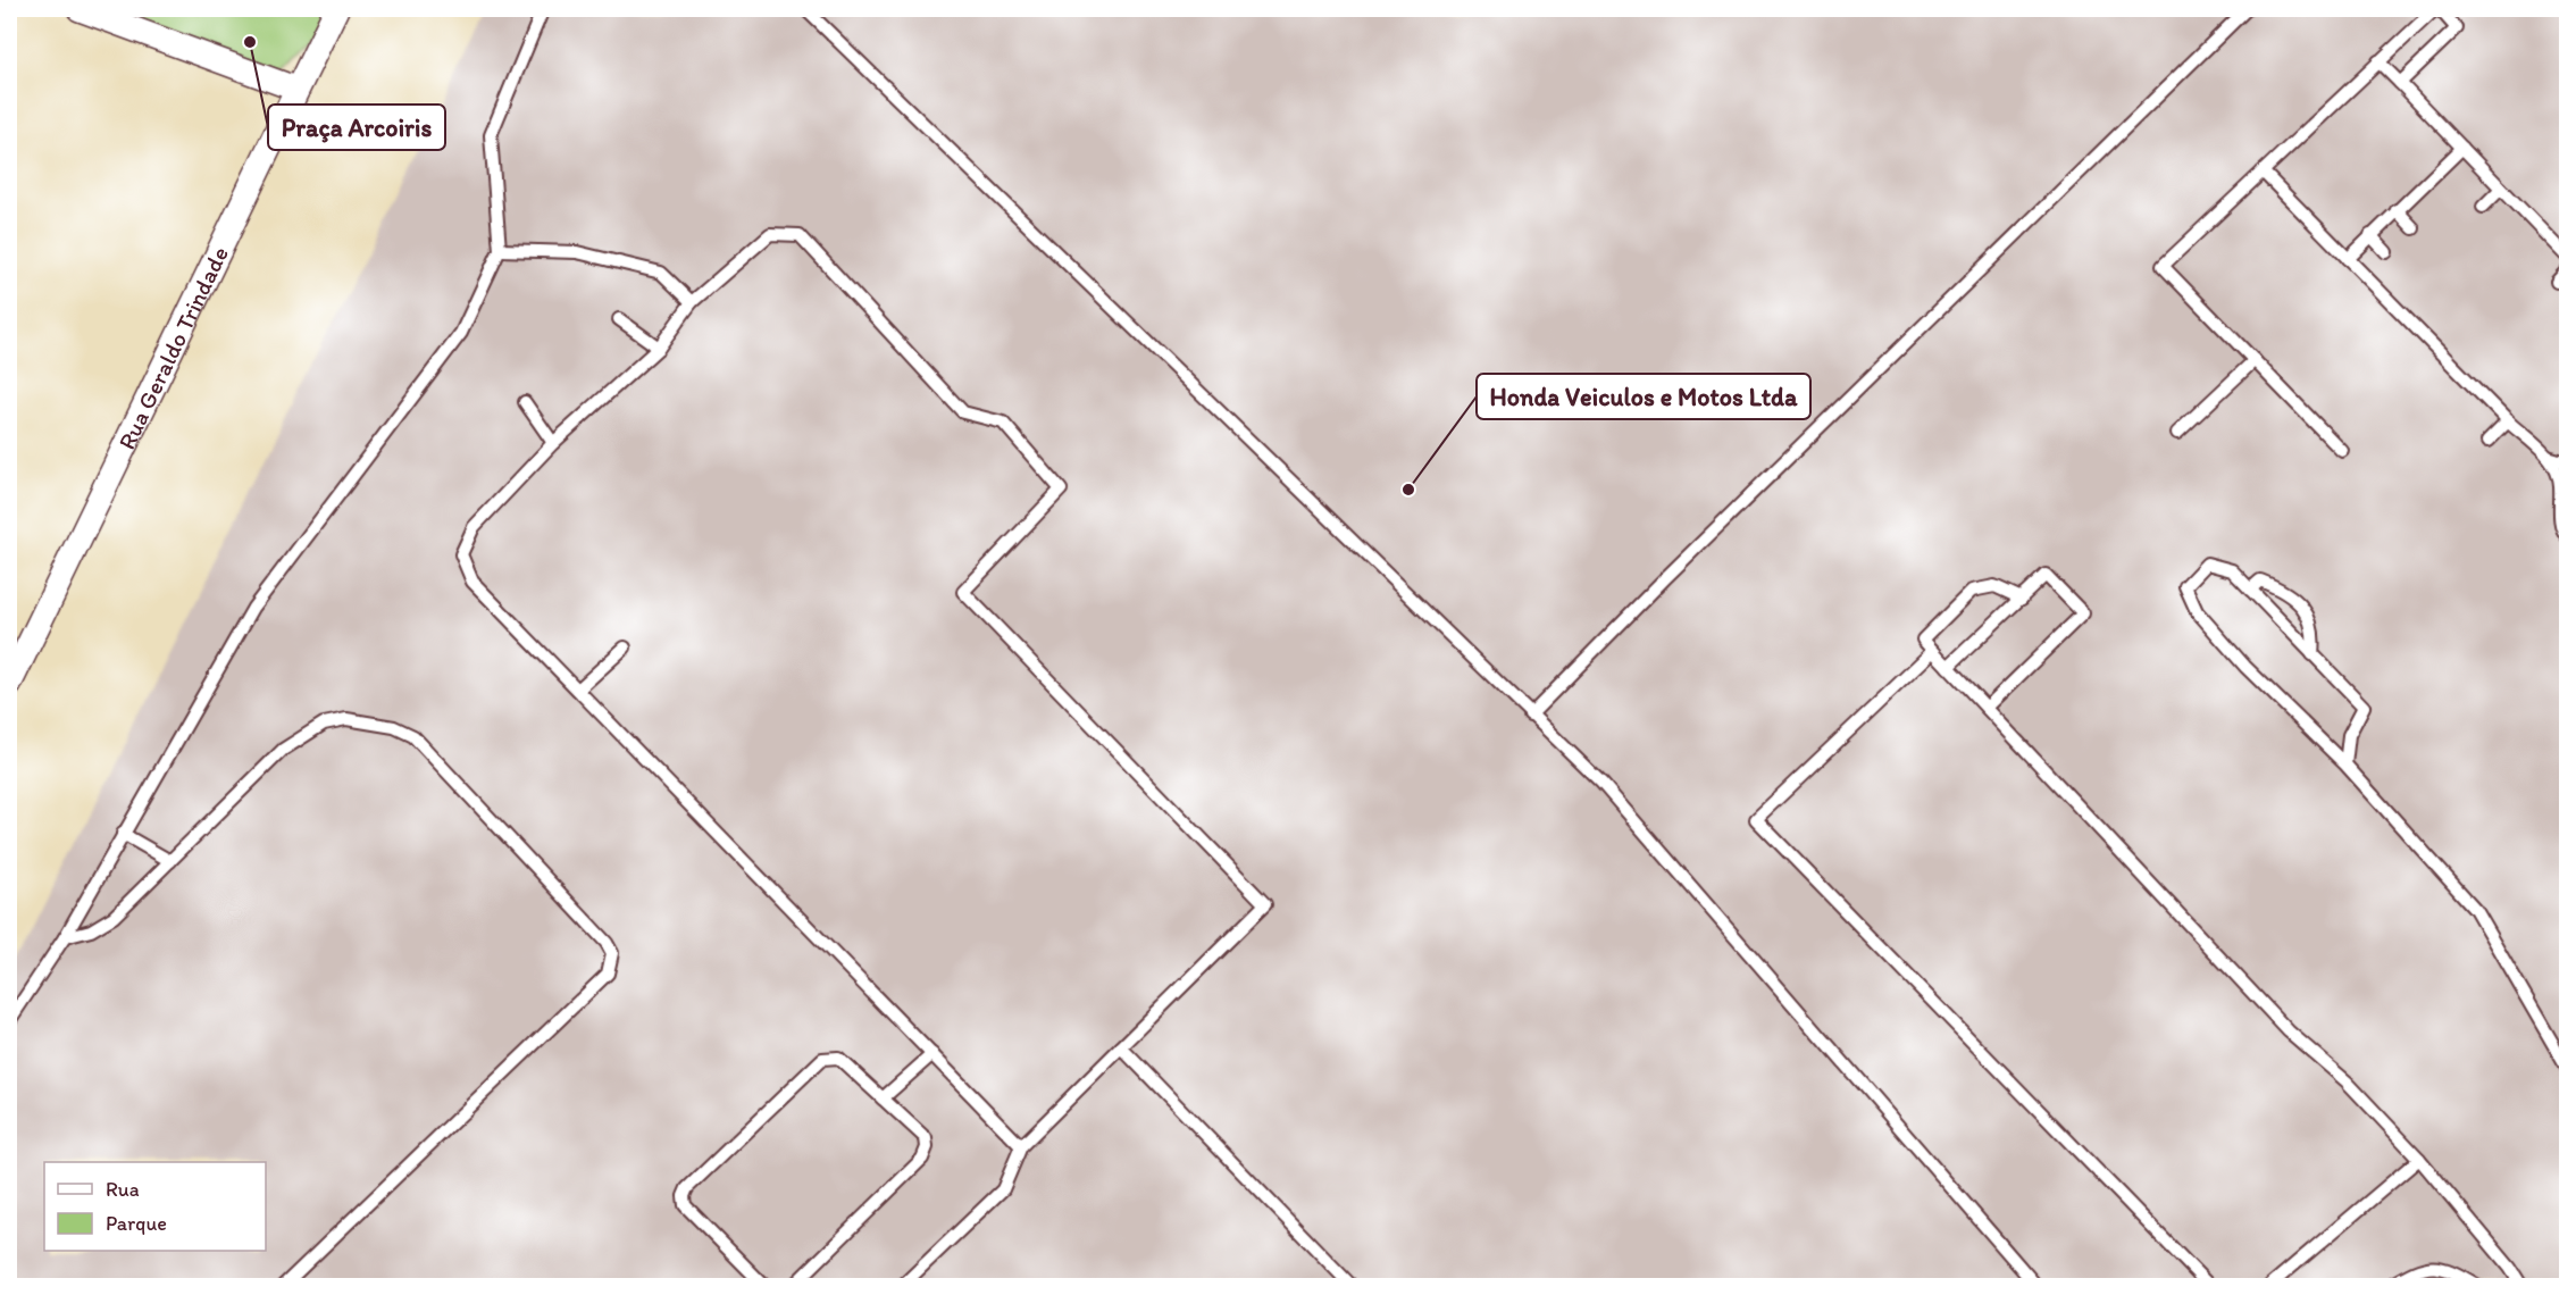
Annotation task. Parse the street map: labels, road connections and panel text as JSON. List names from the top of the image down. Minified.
{"streets":{"street":["Rua Geraldo Trindade"]},"places":["Praça Arcoiris","Honda Veiculos e Motos Ltda"],"legend":["Rua","Parque"]}
